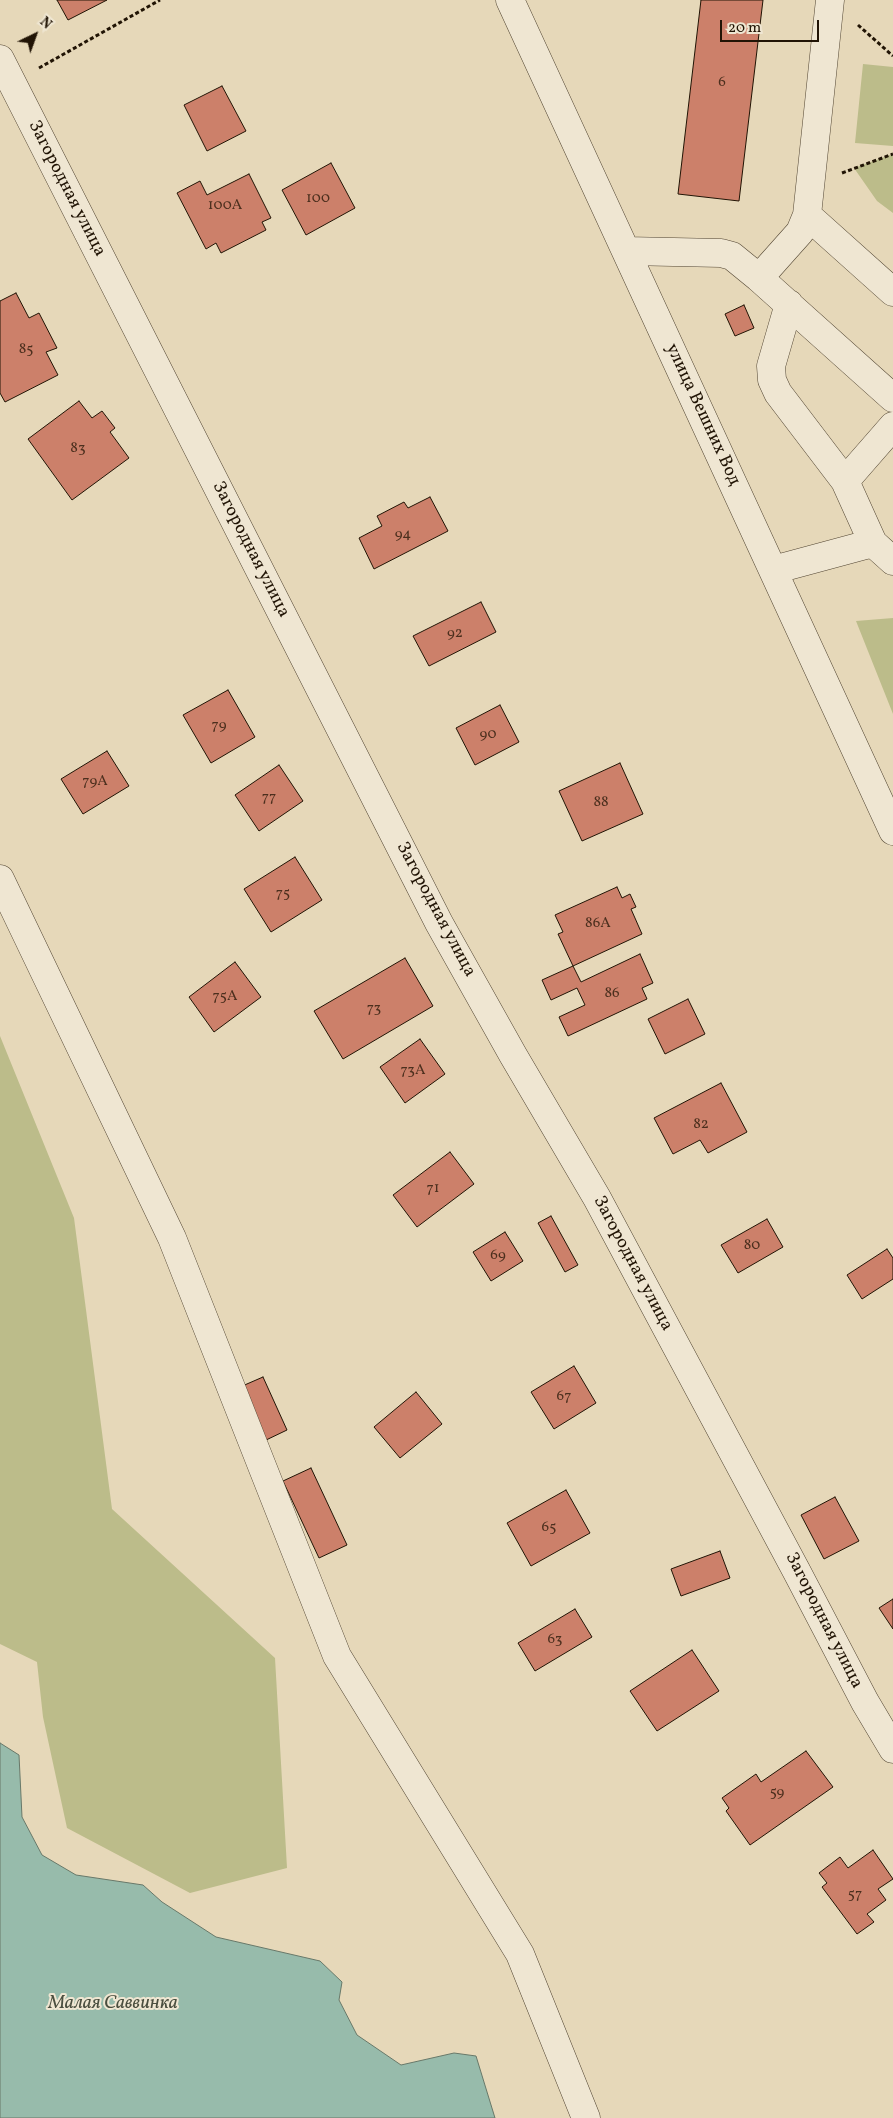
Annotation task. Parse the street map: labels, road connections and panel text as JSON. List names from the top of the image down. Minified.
{"streets":{"street":["Загородная улица","улица Вешних Вод"]},"water":["Малая Саввинка"],"house_numbers":["6","100","100А","85","83","94","92","79","90","79А","77","88","75","86А","86","75А","73","73А","82","71","80","69","67","65","63","59","57"],"scale_bar":"20 m","north":"top right"}
